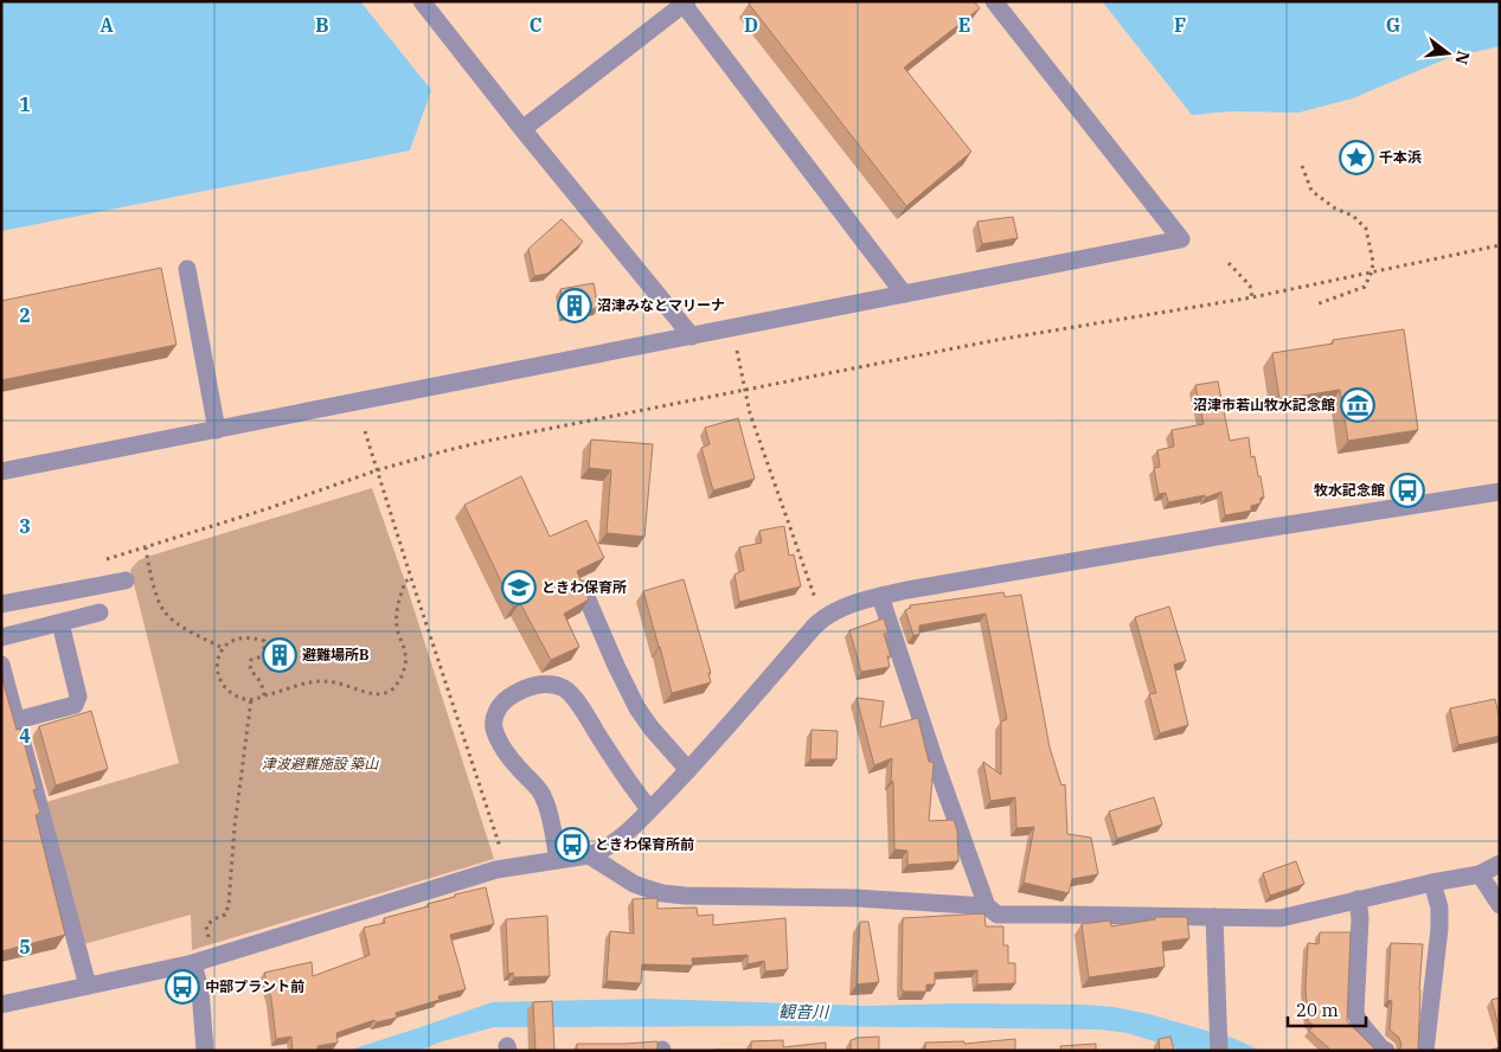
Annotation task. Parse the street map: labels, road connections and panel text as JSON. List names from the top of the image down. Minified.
{"water":["観音川"],"parks":["津波避難施設 築山"],"places":{"place":["千本浜"],"building":["沼津みなとマリーナ","避難場所B"],"museum":["沼津市若山牧水記念館"],"bus stop":["牧水記念館","ときわ保育所前","中部プラント前"],"school or university":["ときわ保育所"]},"scale_bar":"20 m","north":"right","grid":{"columns":["A","B","C","D","E","F","G"],"rows":["1","2","3","4","5"]}}
